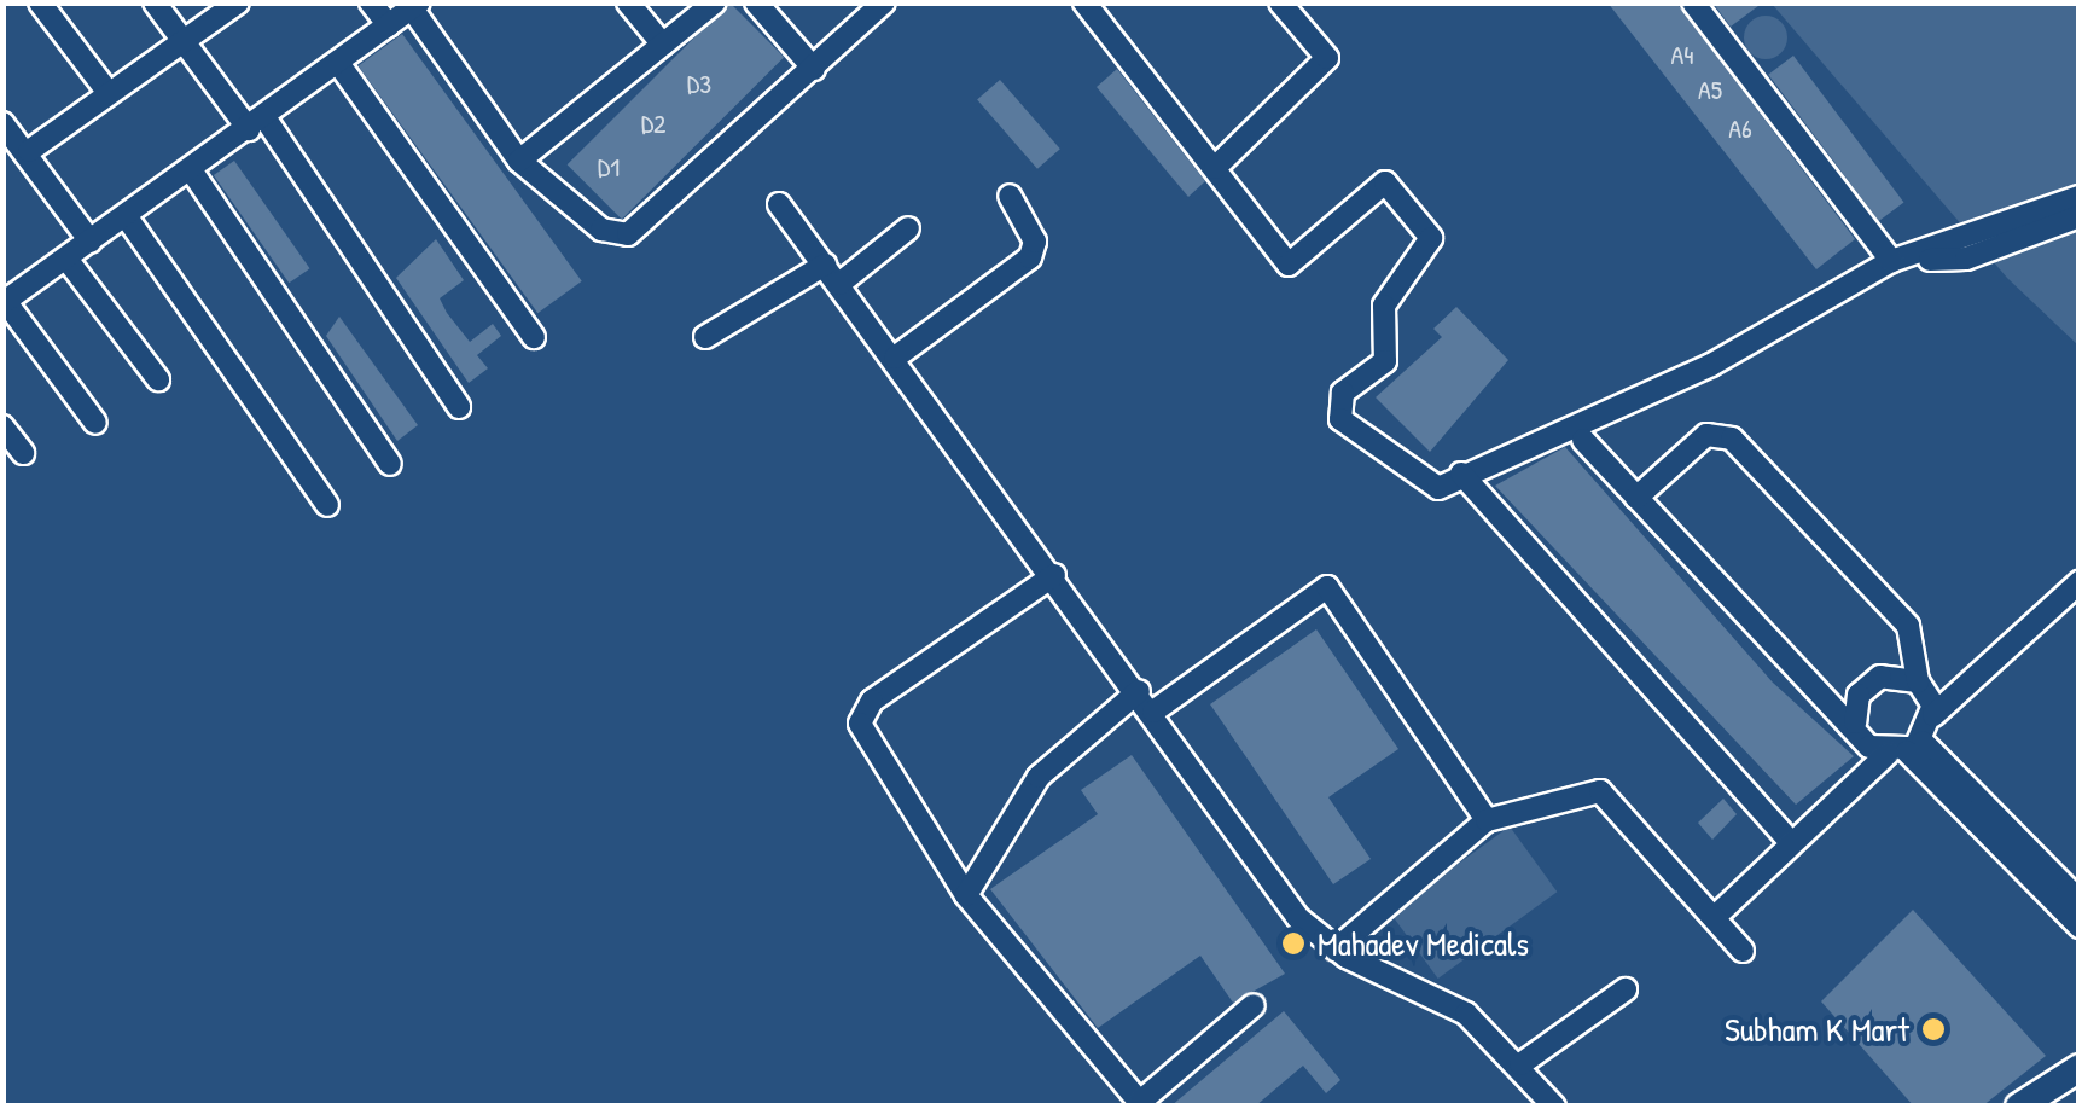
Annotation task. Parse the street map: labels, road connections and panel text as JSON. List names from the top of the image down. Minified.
{"places":["Mahadev Medicals","Subham K Mart"],"house_numbers":["A4","D3","A5","D2","A6","D1"]}
